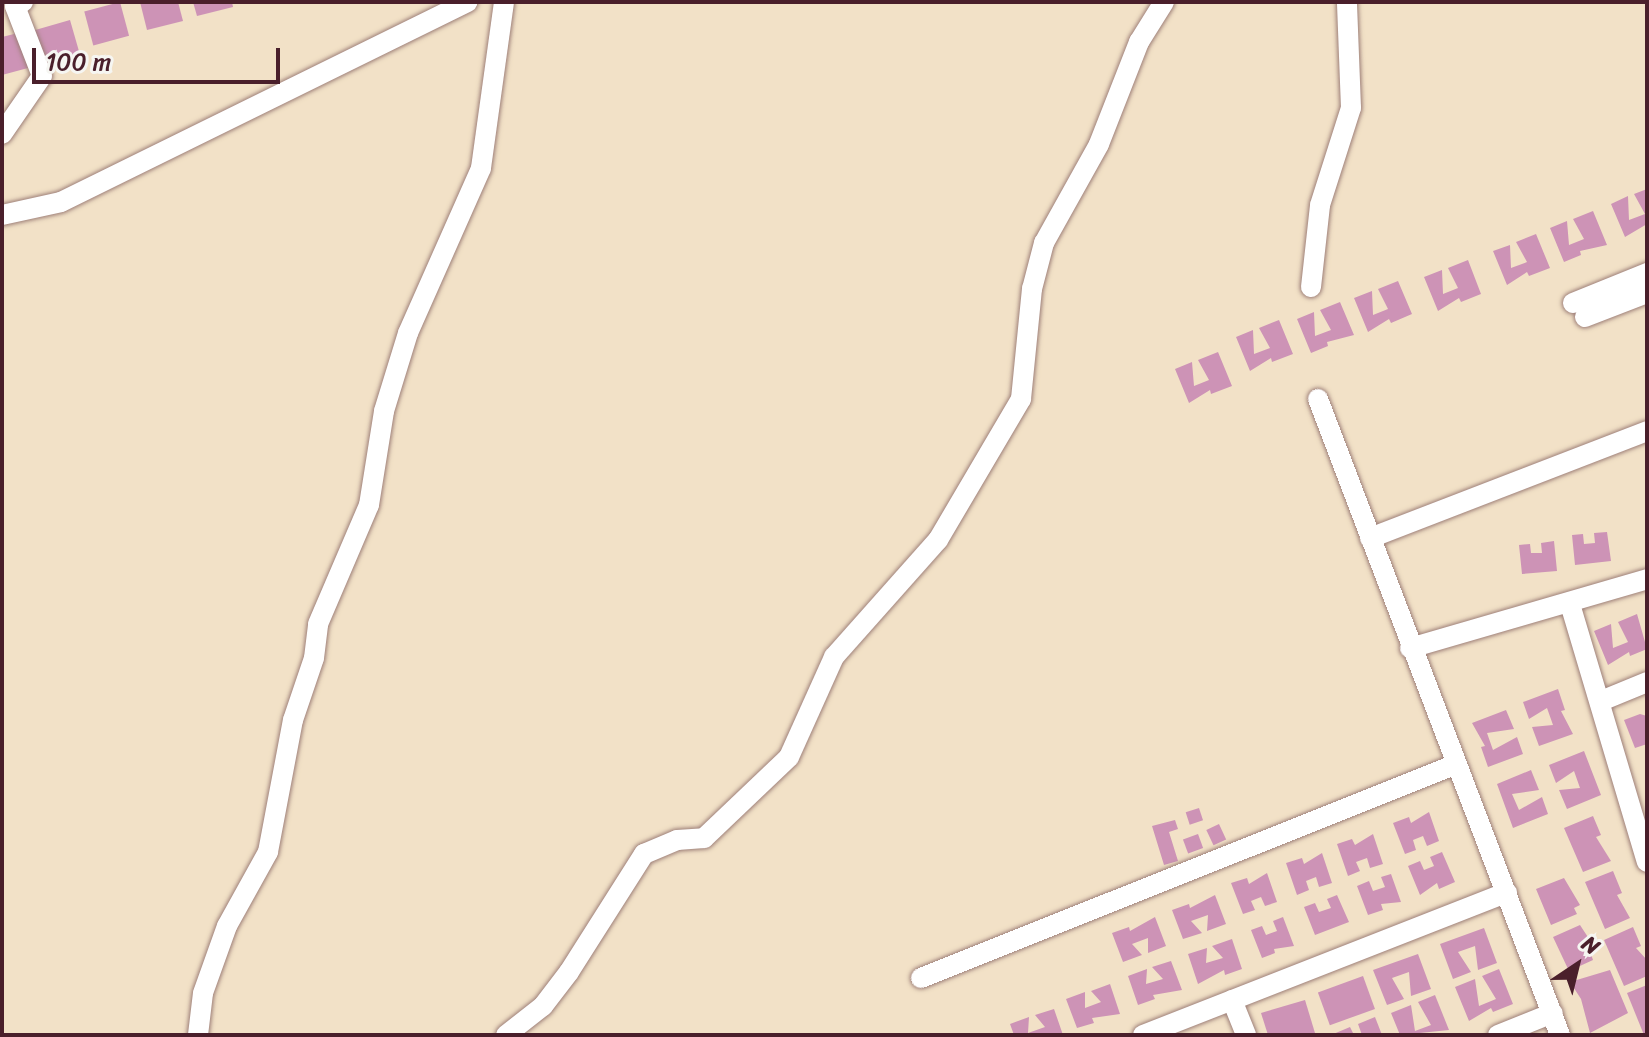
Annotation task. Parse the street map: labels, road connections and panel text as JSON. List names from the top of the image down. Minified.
{"scale_bar":"100 m","north":"top right"}
